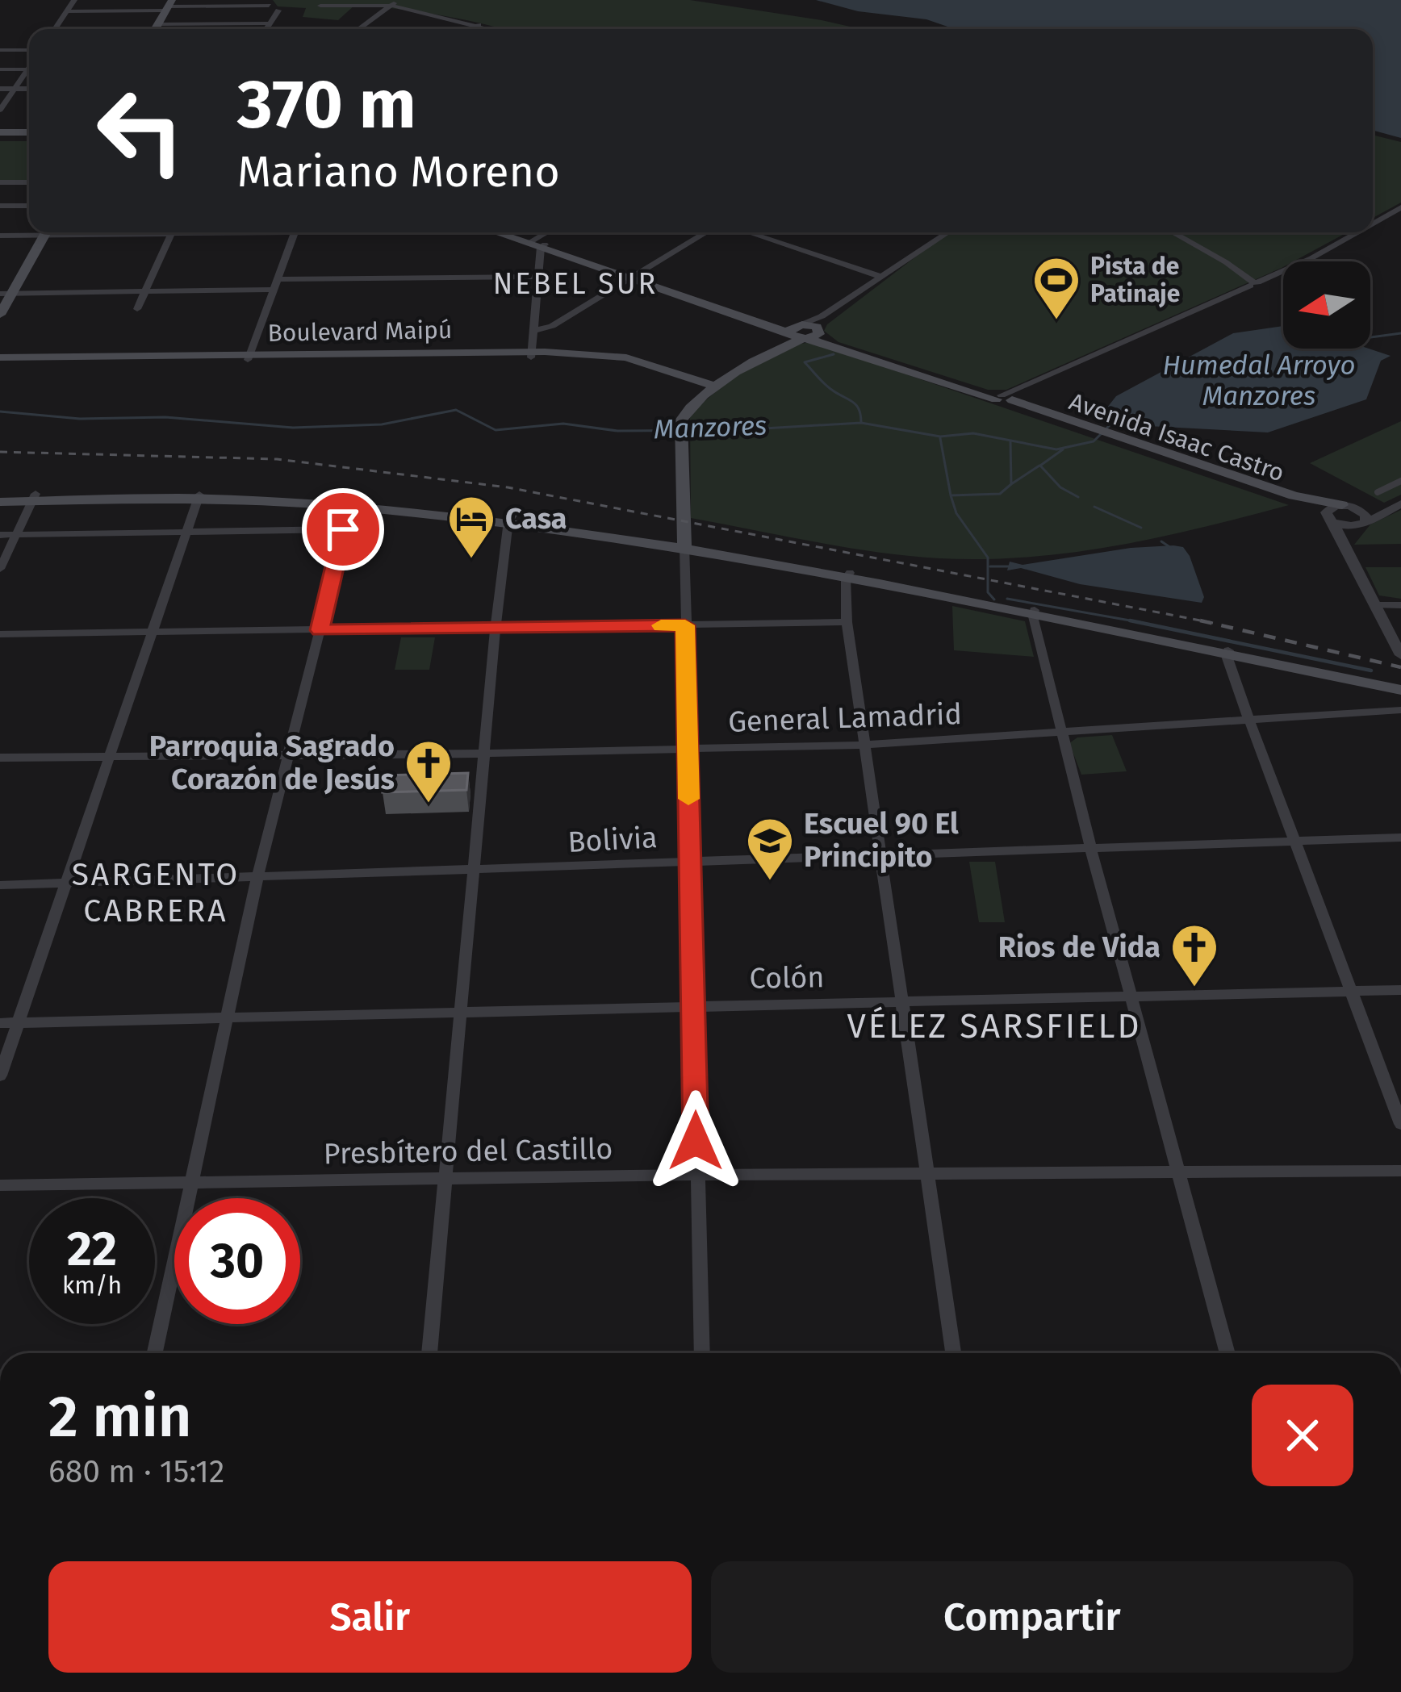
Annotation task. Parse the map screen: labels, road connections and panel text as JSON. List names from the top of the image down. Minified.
{"streets":{"main road":["Boulevard Maipú","Avenida Isaac Castro"],"street":["General Lamadrid","Bolivia","Colón","Presbítero del Castillo"]},"districts":["NEBEL SUR","SARGENTO CABRERA","VÉLEZ SARSFIELD"],"water":["Humedal Arroyo Manzores","Manzores"],"places":{"sports":["Pista de Patinaje"],"hotel":["Casa"],"church":["Parroquia Sagrado Corazón de Jesús","Rios de Vida"],"school or university":["Escuel 90 El Principito"]},"north":"left","page":{"turn":["370 m","Mariano Moreno"],"speed":"22 km/h","limit":"30","heading":["2 min","680 m · 15:12"],"buttons":["Salir","Compartir"]}}
